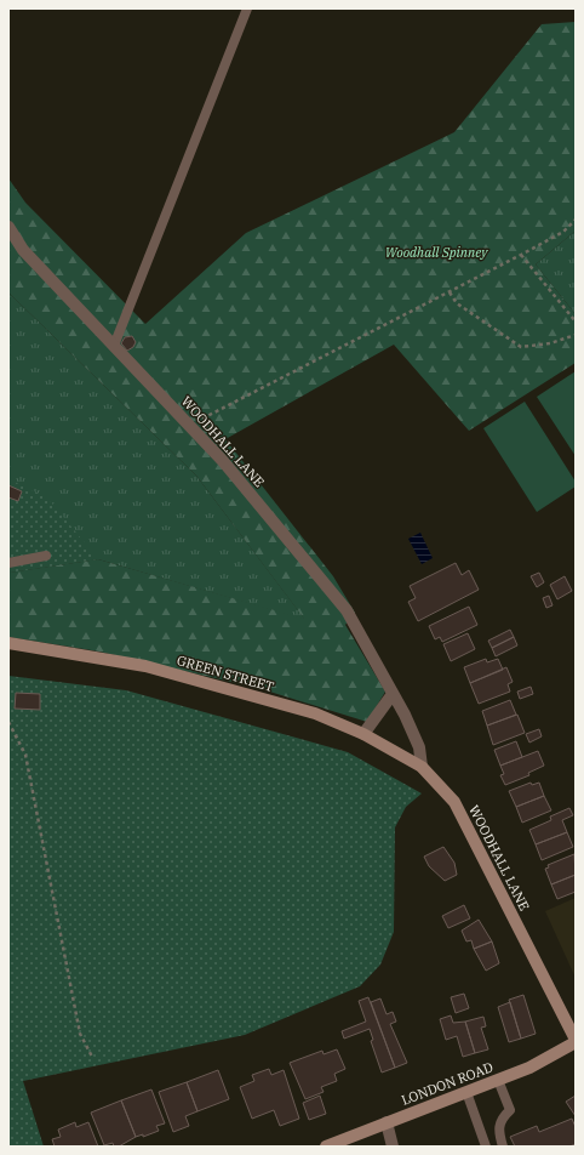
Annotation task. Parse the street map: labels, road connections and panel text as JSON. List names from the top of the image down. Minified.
{"streets":{"main road":["WOODHALL LANE","GREEN STREET","LONDON ROAD"]},"crossings":[["WOODHALL LANE","GREEN STREET"],["WOODHALL LANE","LONDON ROAD"]],"parks":["Woodhall Spinney"]}
